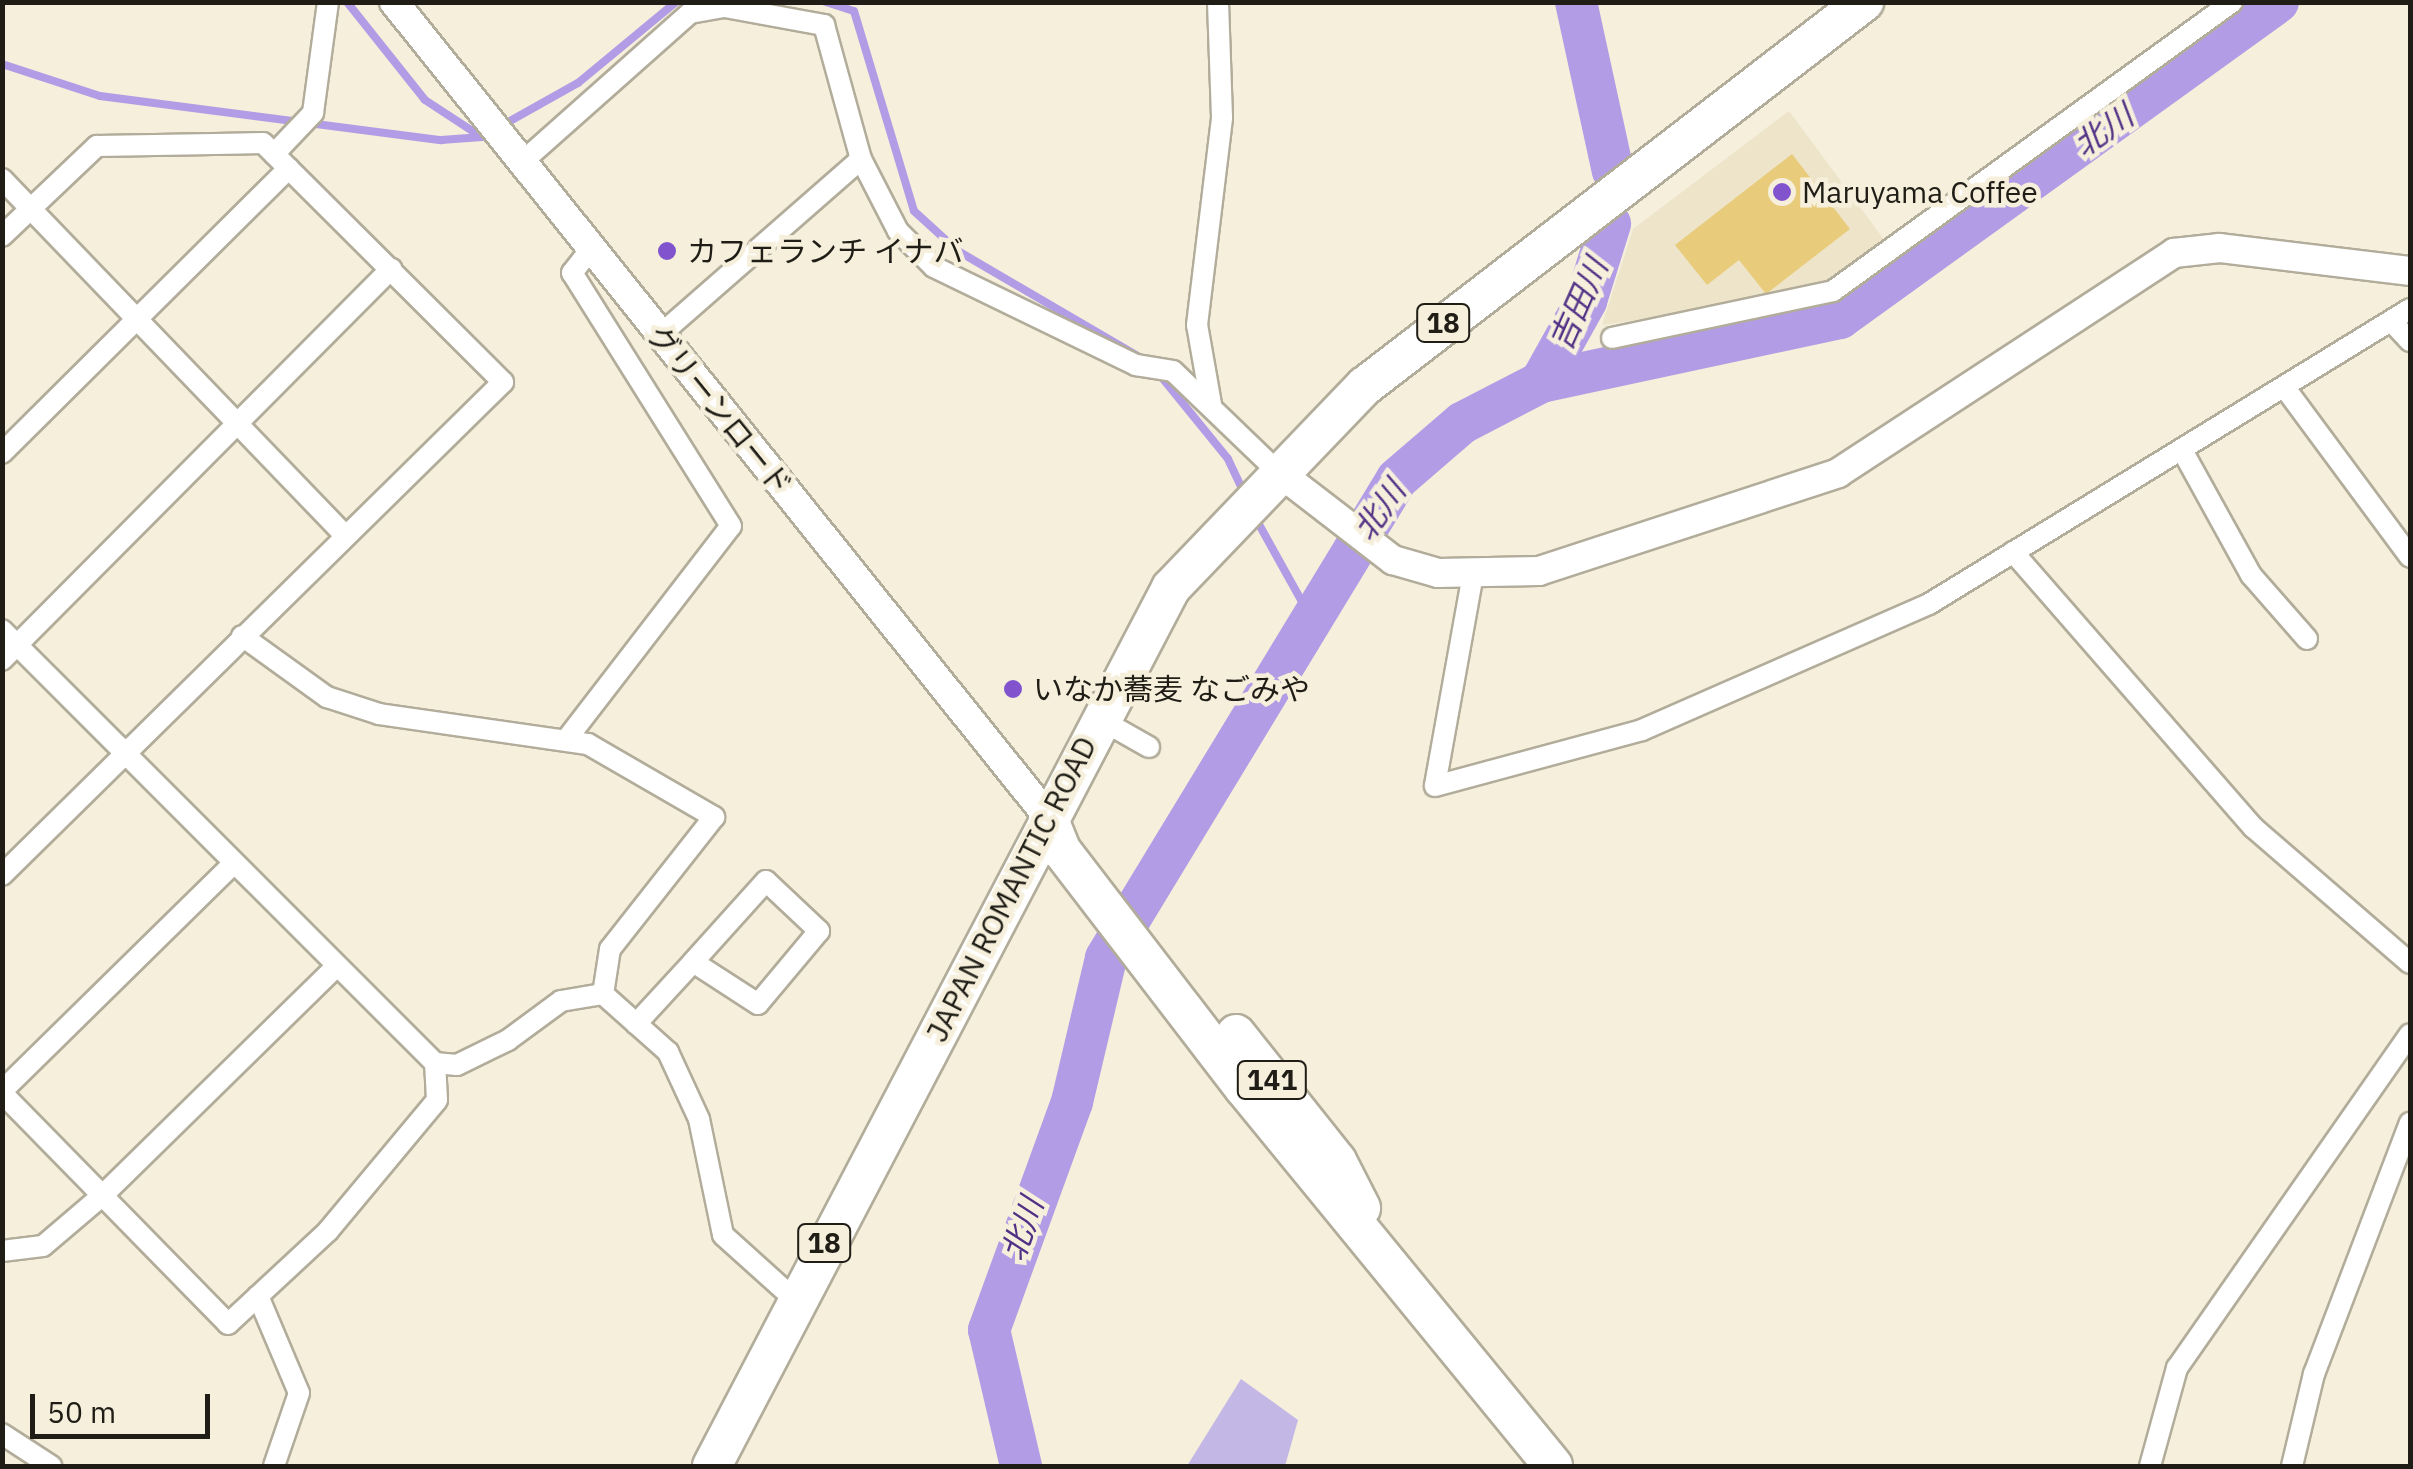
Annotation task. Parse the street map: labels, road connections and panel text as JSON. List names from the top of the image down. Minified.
{"streets":{"highway":["18","JAPAN ROMANTIC ROAD","141"],"street":["グリーンロード"]},"crossings":[["グリーンロード","JAPAN ROMANTIC ROAD"],["グリーンロード","141"],["JAPAN ROMANTIC ROAD","141"]],"water":["北川","吉田川"],"places":["Maruyama Coffee","カフェランチ イナバ","いなか蕎麦 なごみや"],"scale_bar":"50 m"}
